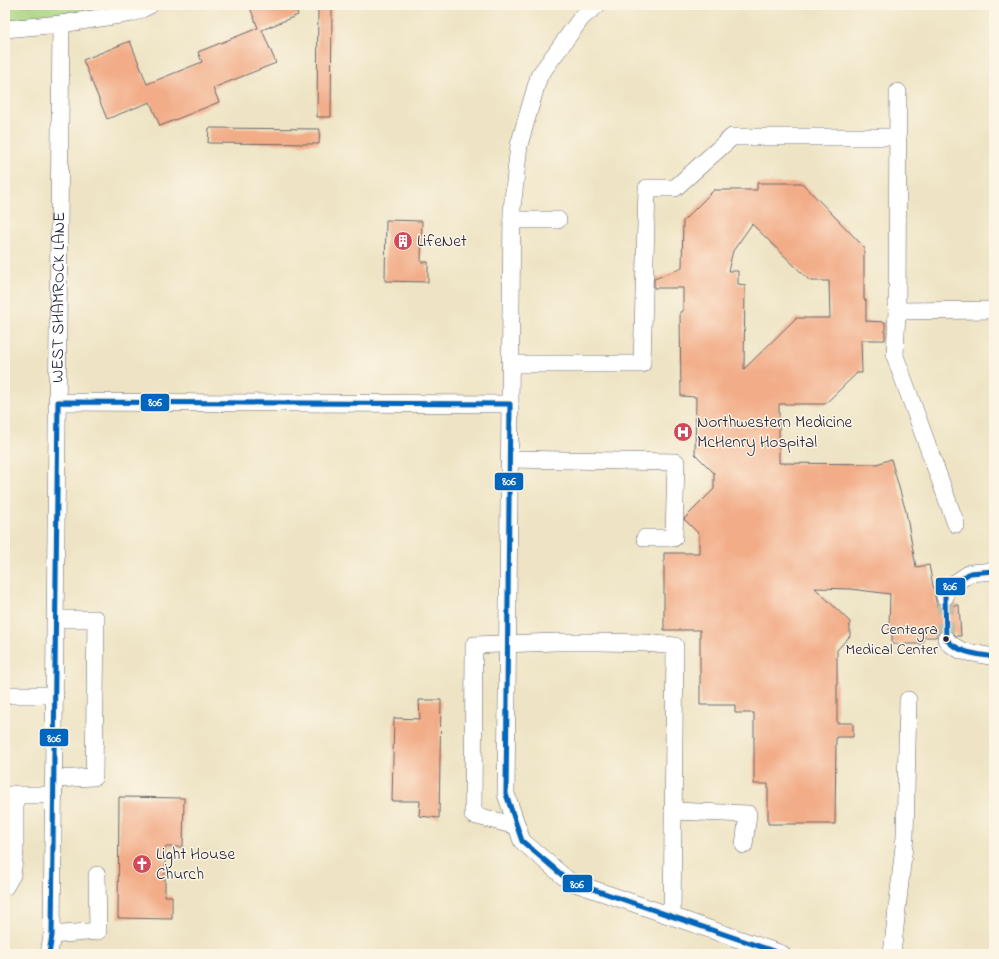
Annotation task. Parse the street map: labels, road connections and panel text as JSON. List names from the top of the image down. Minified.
{"streets":{"street":["WEST SHAMROCK LANE"]},"places":{"building":["LifeNet"],"hospital":["Northwestern Medicine McHenry Hospital"],"other":["Centegra Medical Center"],"church":["Light House Church"]},"lines":["transit line 806"]}
